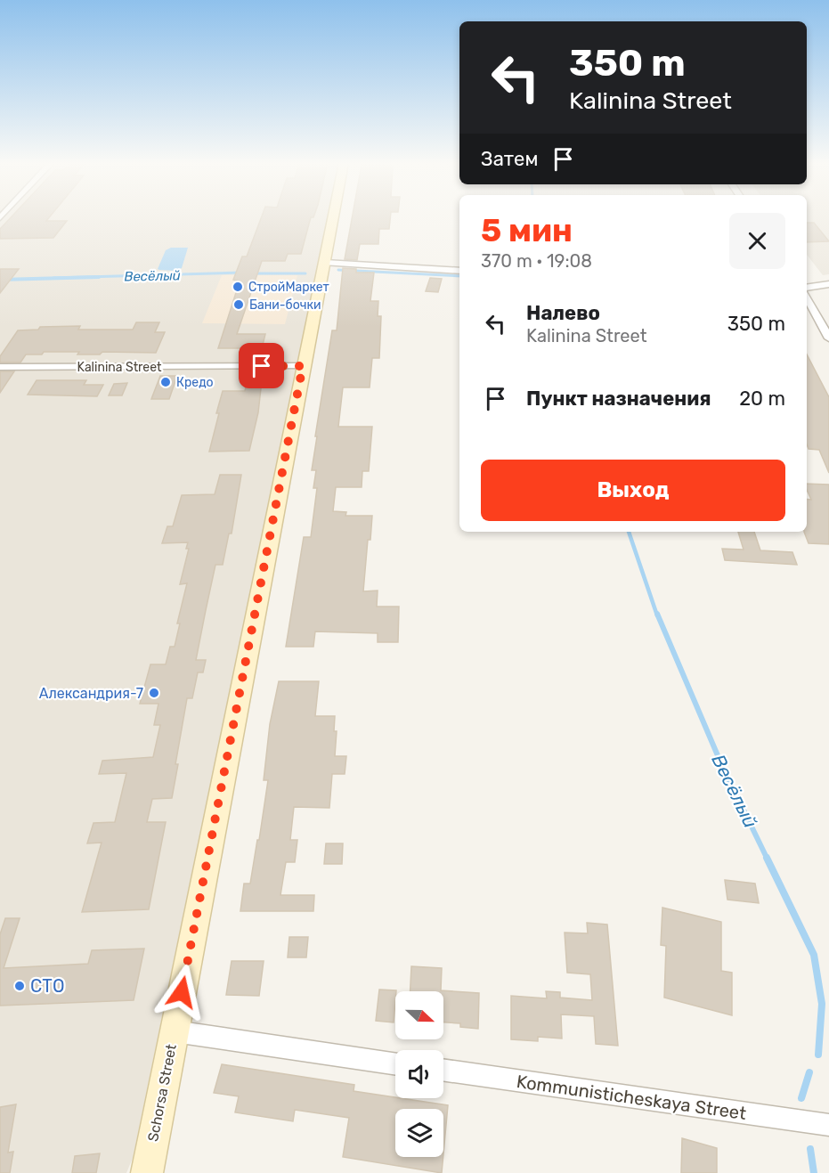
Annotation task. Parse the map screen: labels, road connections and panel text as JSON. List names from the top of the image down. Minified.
{"streets":{"main road":["Schorsa Street"],"street":["Kalinina Street","Kommunisticheskaya Street"]},"crossings":[["Kalinina Street","Schorsa Street"]],"water":["Весёлый"],"places":["СтройМаркет","Бани-бочки","Кредо","Александрия-7","СТО"],"north":"right","page":{"turn":["350 m","Kalinina Street"],"then":"Затем","heading":["5 мин","370 m · 19:08"],"list":[{"name":"Налево","note":"Kalinina Street","value":"350 m"},{"name":"Пункт назначения","value":"20 m"}],"buttons":"Выход"}}
